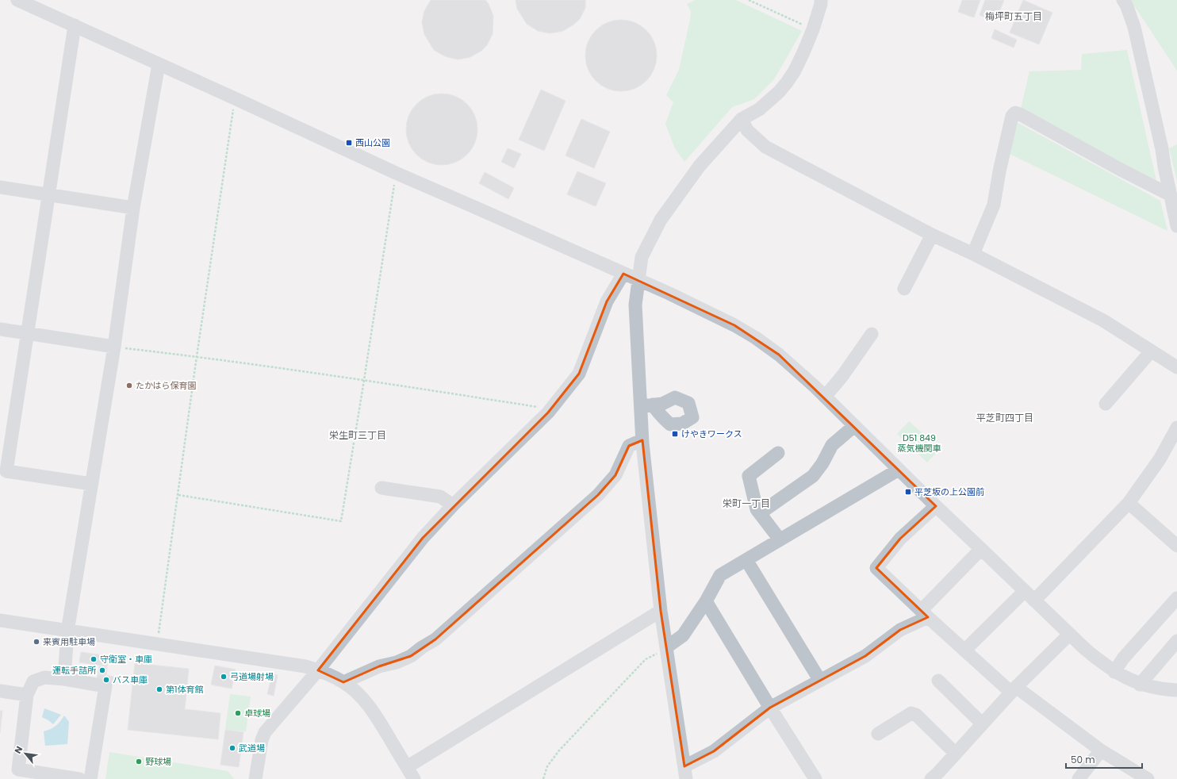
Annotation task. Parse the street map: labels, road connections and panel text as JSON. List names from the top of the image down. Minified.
{"districts":["梅坪町五丁目","平芝町四丁目","栄生町三丁目","栄町一丁目"],"parks":["D51 849 蒸気機関車"],"places":{"transit":["西山公園","けやきワークス","平芝坂の上公園前"],"other":["たかはら保育園","来賓用駐車場","守衛室・車庫","運転手詰所","弓道場射場","バス車庫","第1体育館","卓球場","武道場","野球場"]},"scale_bar":"50 m","north":"top left"}
